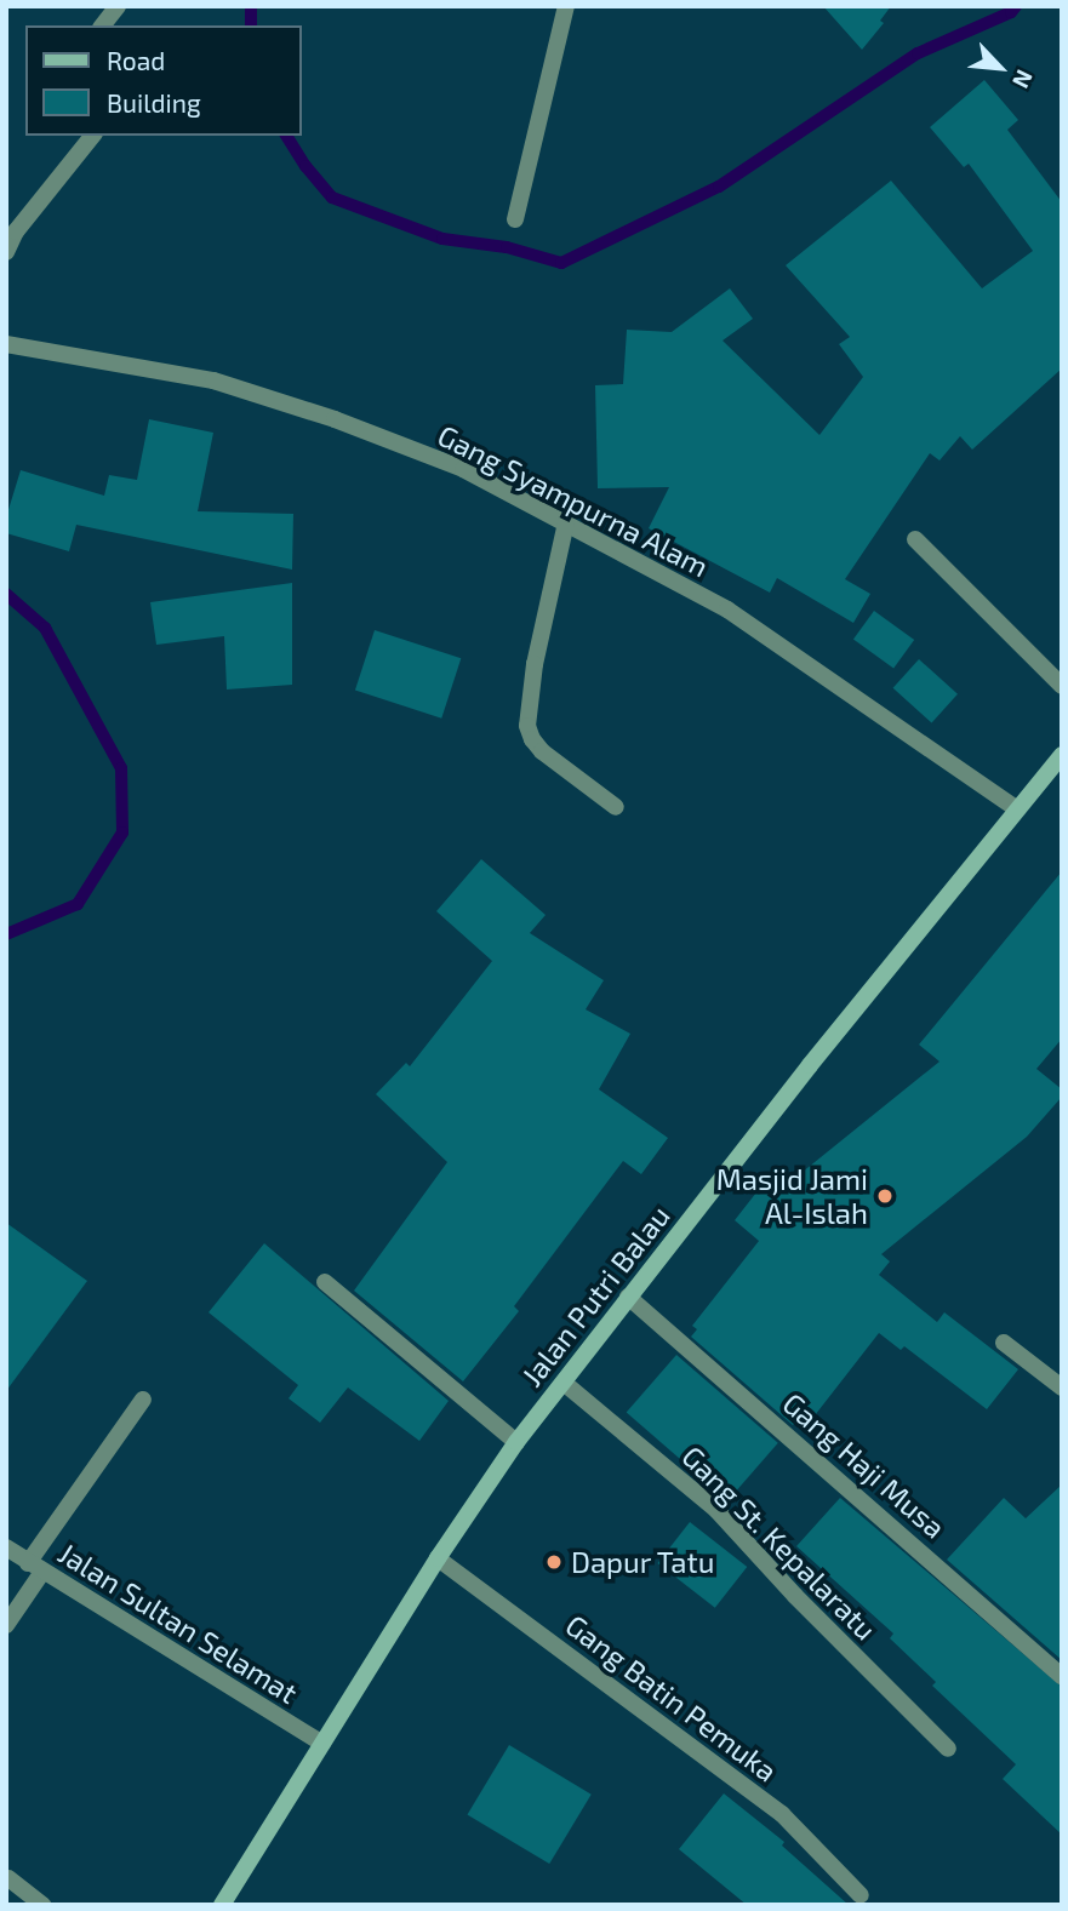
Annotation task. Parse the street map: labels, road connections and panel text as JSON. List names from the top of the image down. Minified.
{"streets":{"main road":["Jalan Putri Balau"],"street":["Gang Syampurna Alam","Gang Haji Musa","Gang St. Kepalaratu","Jalan Sultan Selamat","Gang Batin Pemuka"]},"crossings":[["Gang Syampurna Alam","Jalan Putri Balau"],["Jalan Putri Balau","Gang Haji Musa"],["Jalan Putri Balau","Gang St. Kepalaratu"],["Jalan Putri Balau","Jalan Sultan Selamat"],["Jalan Putri Balau","Gang Batin Pemuka"]],"places":["Masjid Jami Al-Islah","Dapur Tatu"],"legend":["Road","Building"],"north":"bottom right"}
